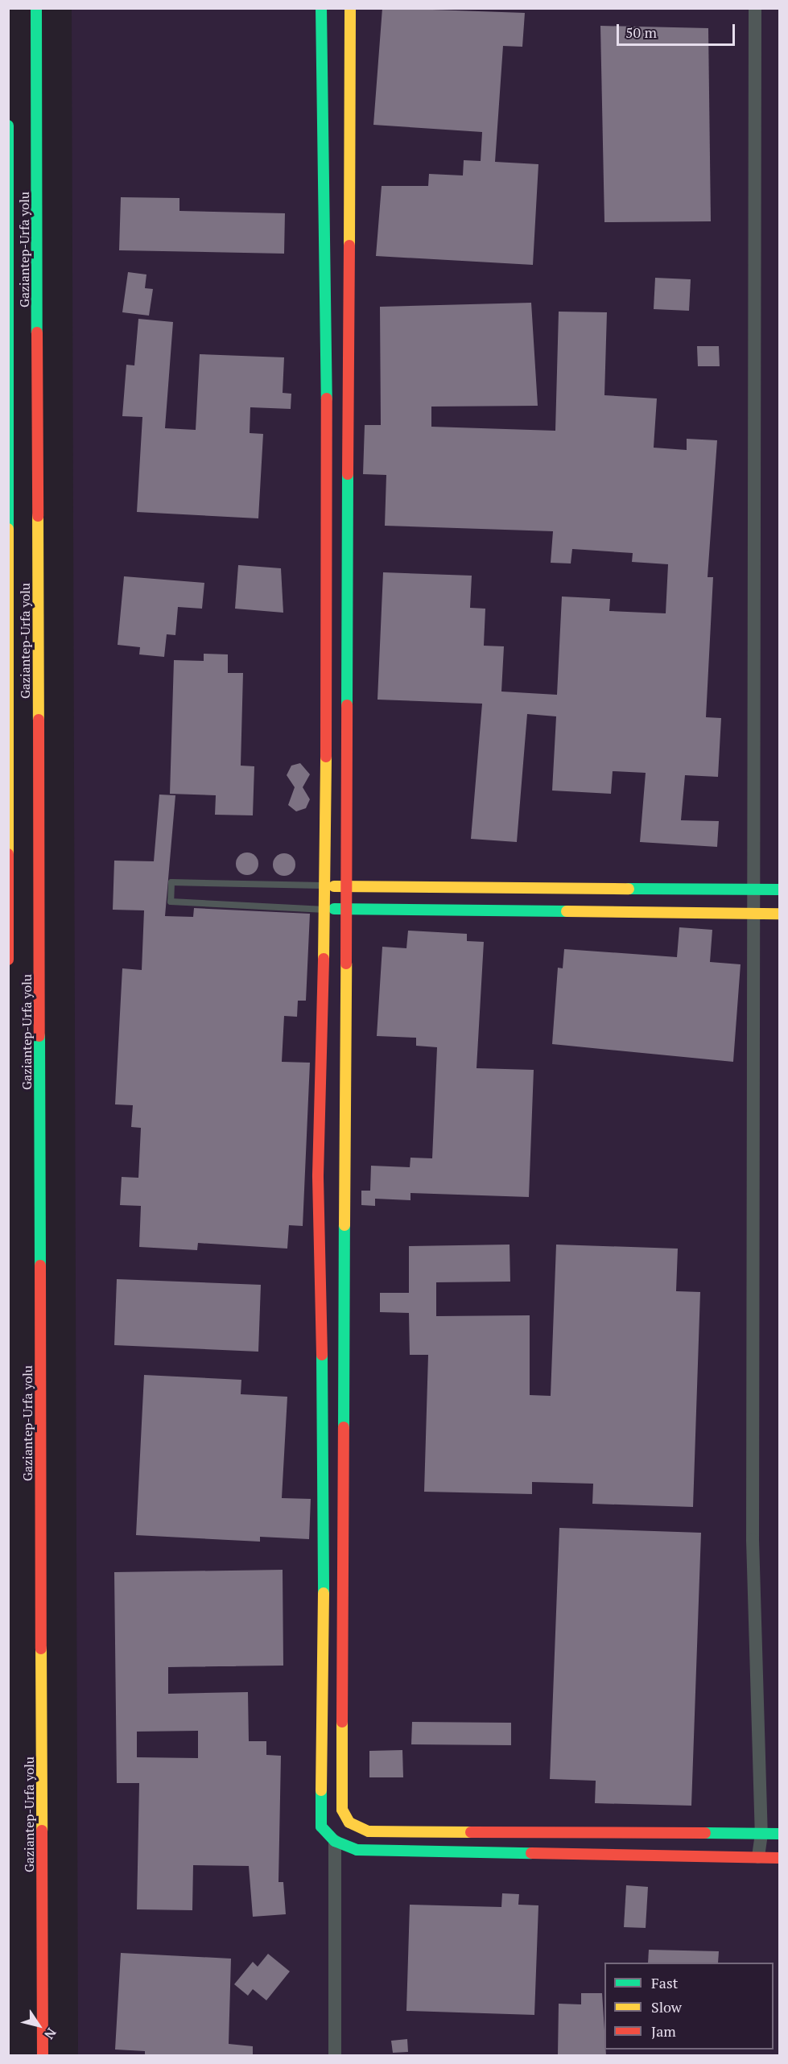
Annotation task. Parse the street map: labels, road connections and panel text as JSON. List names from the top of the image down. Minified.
{"streets":{"main road":["Gaziantep-Urfa yolu"]},"legend":["Fast","Slow","Jam"],"scale_bar":"50 m","north":"bottom right"}
